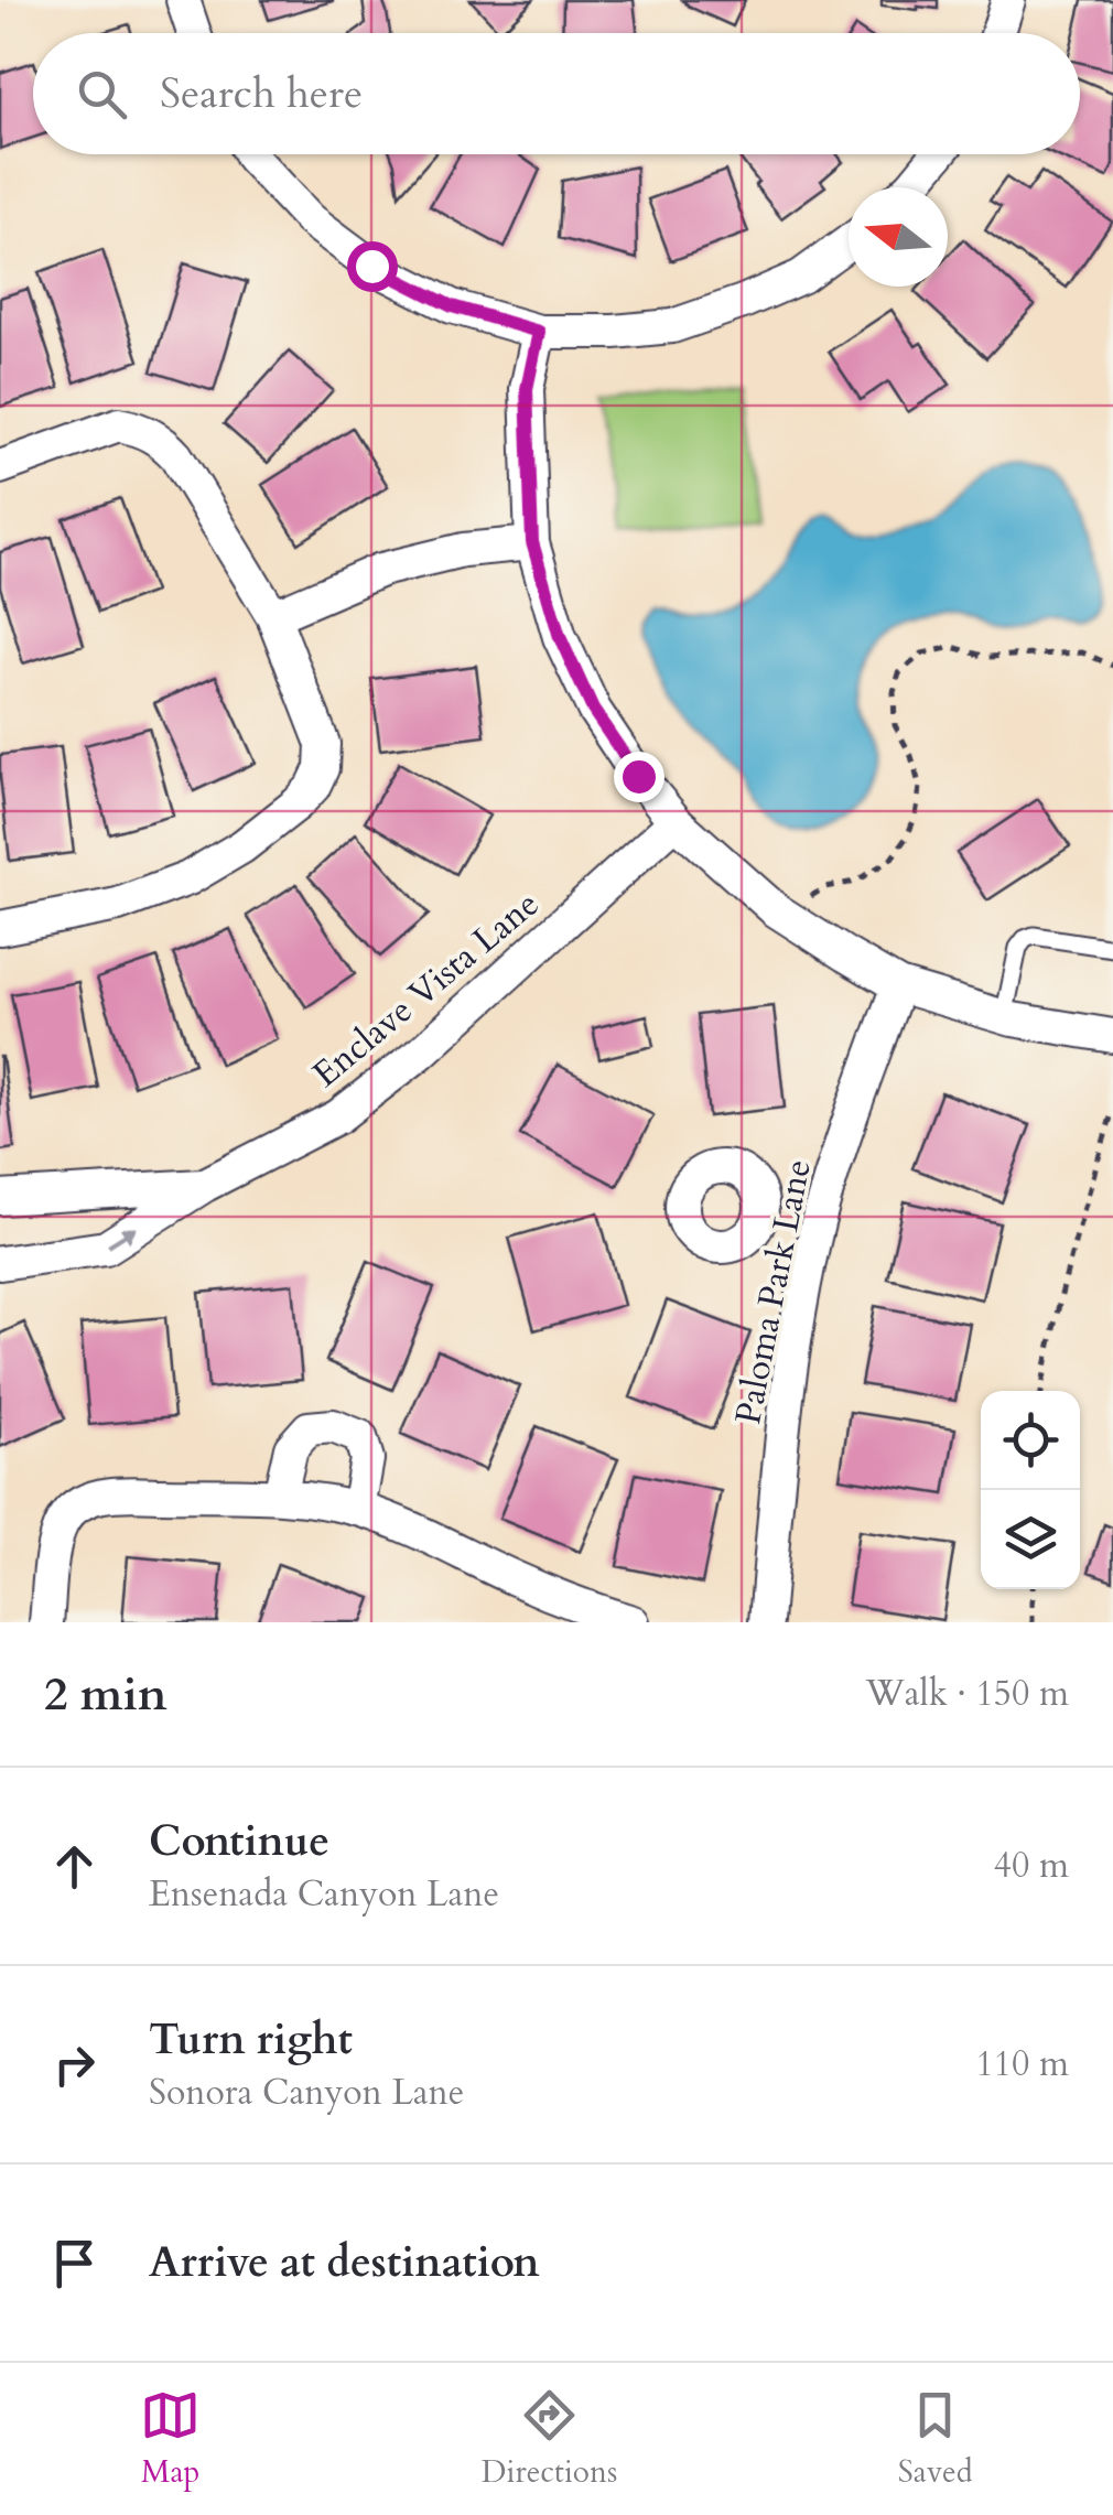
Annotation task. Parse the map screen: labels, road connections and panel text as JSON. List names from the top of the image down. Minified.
{"streets":{"street":["Enclave Vista Lane","Paloma Park Lane"]},"north":"left","page":{"search":"Search here","heading":["2 min","Walk · 150 m"],"list":[["Continue","Ensenada Canyon Lane","40 m"],["Turn right","Sonora Canyon Lane","110 m"],"Arrive at destination"],"nav":["Map","Directions","Saved"]}}
